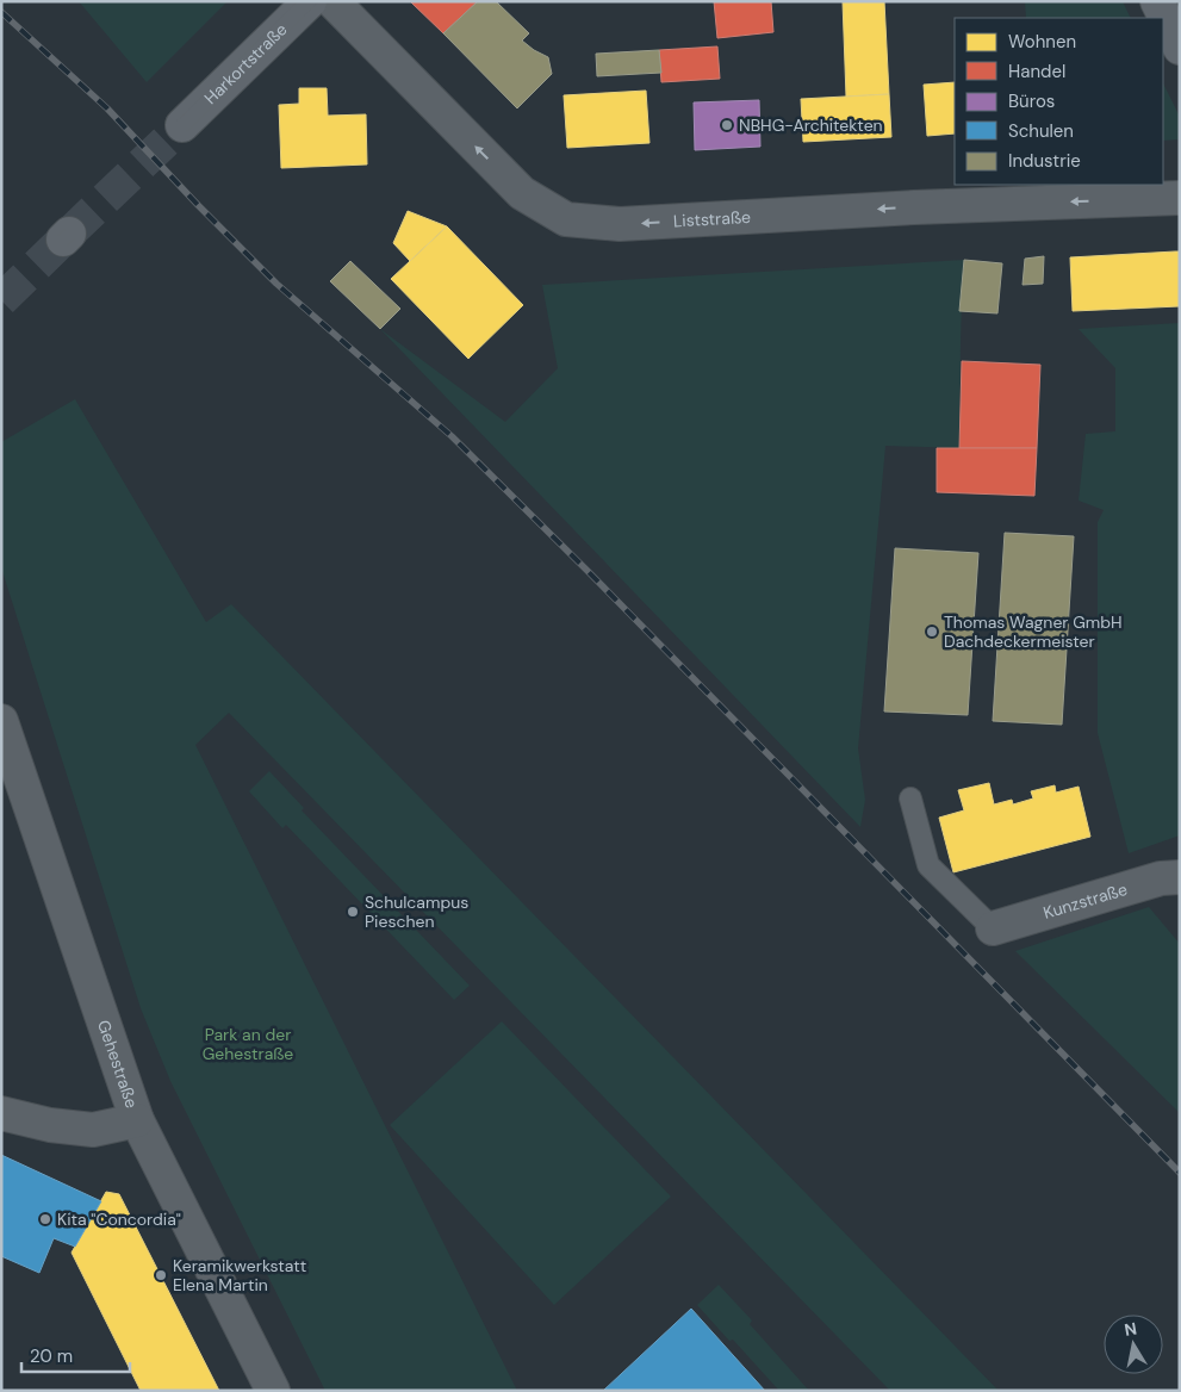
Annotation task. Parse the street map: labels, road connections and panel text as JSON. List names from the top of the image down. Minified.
{"streets":{"street":["Harkortstraße","Liststraße","Kunzstraße","Gehestraße"]},"one_way":["Liststraße"],"parks":["Park an der Gehestraße"],"places":["NBHG-Architekten","Thomas Wagner GmbH Dachdeckermeister","Schulcampus Pieschen","Kita \"Concordia\"","Keramikwerkstatt Elena Martin"],"legend":["Wohnen","Handel","Büros","Schulen","Industrie"],"scale_bar":"20 m","north":"top"}
